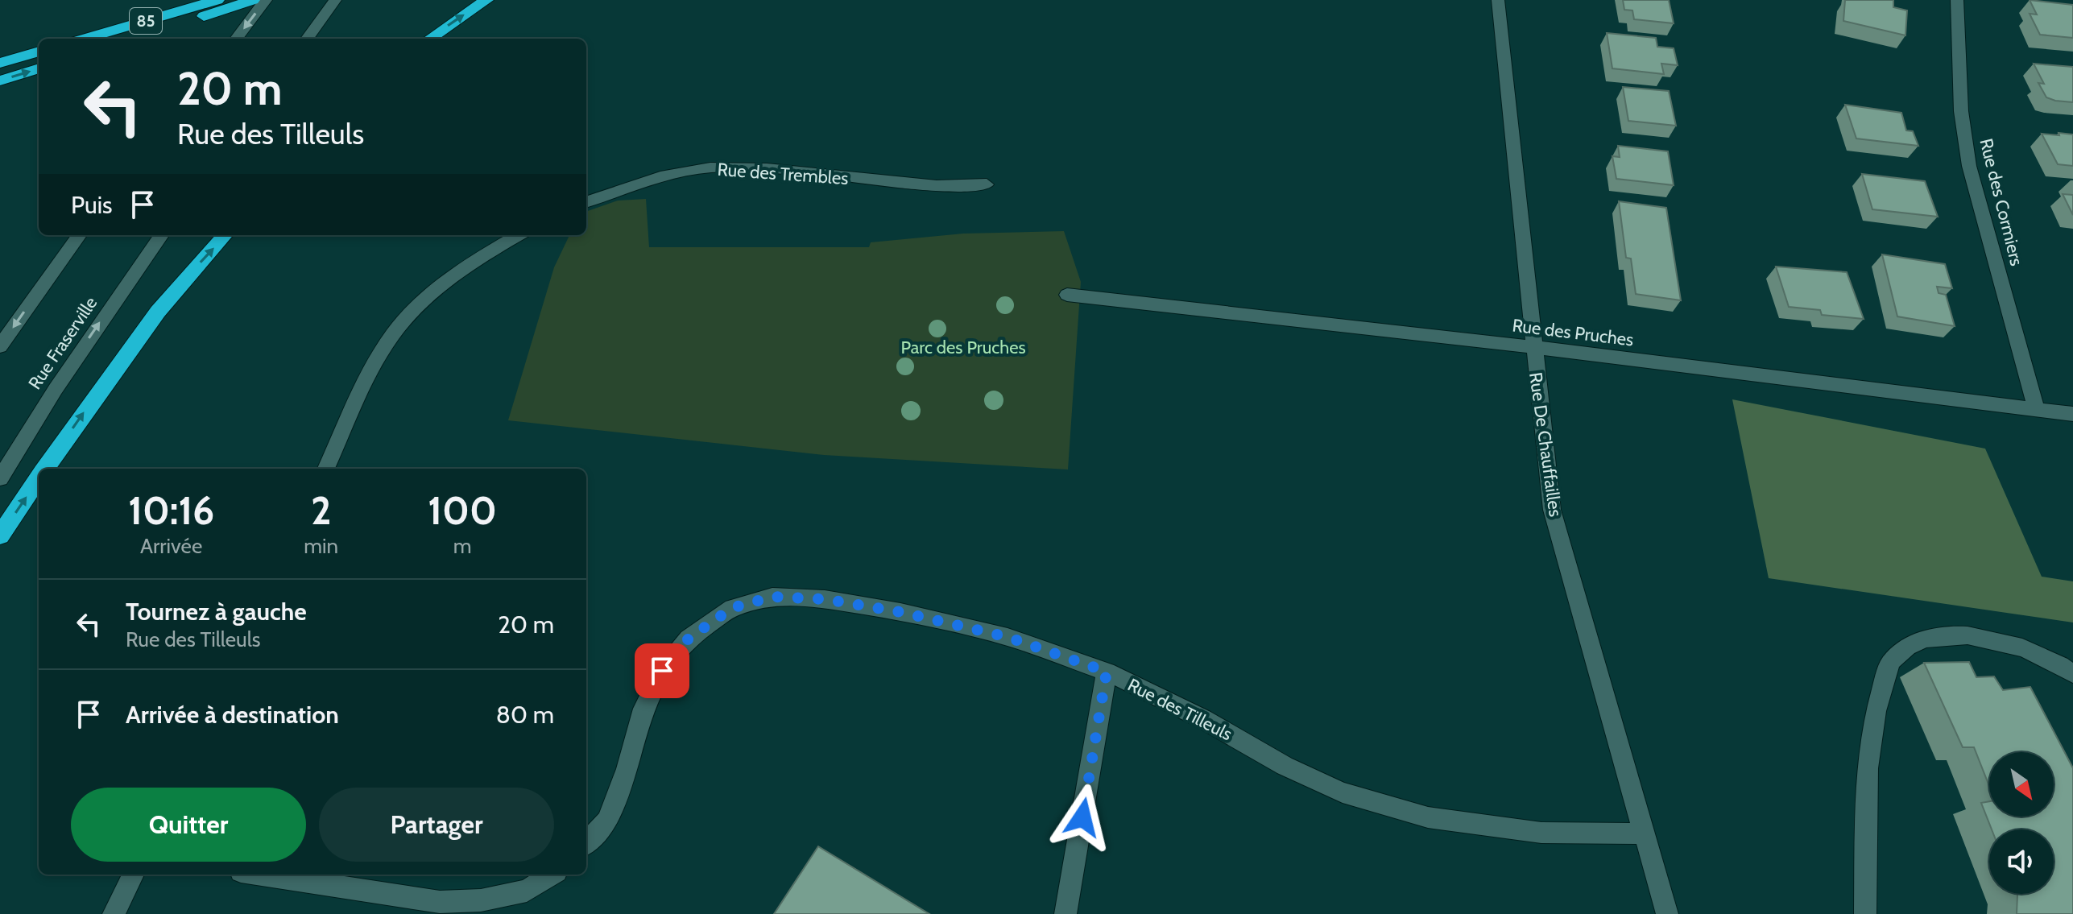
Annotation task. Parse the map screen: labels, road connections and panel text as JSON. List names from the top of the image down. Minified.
{"streets":{"highway":["85"],"street":["Rue des Trembles","Rue des Cormiers","Rue des Pruches","Rue Fraserville","Rue De Chauffailles","Rue des Tilleuls"]},"crossings":[["Rue des Cormiers","Rue des Pruches"],["Rue des Pruches","Rue De Chauffailles"],["Rue De Chauffailles","Rue des Tilleuls"]],"parks":["Parc des Pruches"],"north":"bottom right","page":{"turn":["20 m","Rue des Tilleuls"],"then":"Puis","eta":["10:16","Arrivée","2","min","100","m"],"list":[{"name":"Tournez à gauche","note":"Rue des Tilleuls","value":"20 m"},{"name":"Arrivée à destination","value":"80 m"}],"buttons":["Quitter","Partager"]}}
